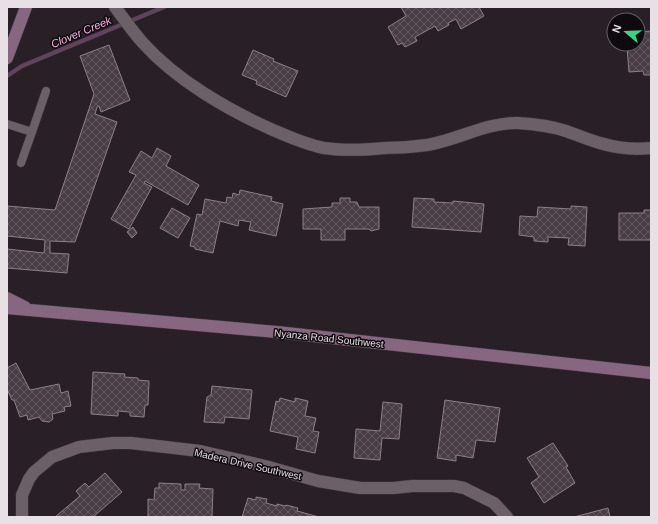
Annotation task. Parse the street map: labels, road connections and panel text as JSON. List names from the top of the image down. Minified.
{"streets":{"street":["Nyanza Road Southwest","Madera Drive Southwest"]},"water":["Clover Creek"],"north":"left"}
